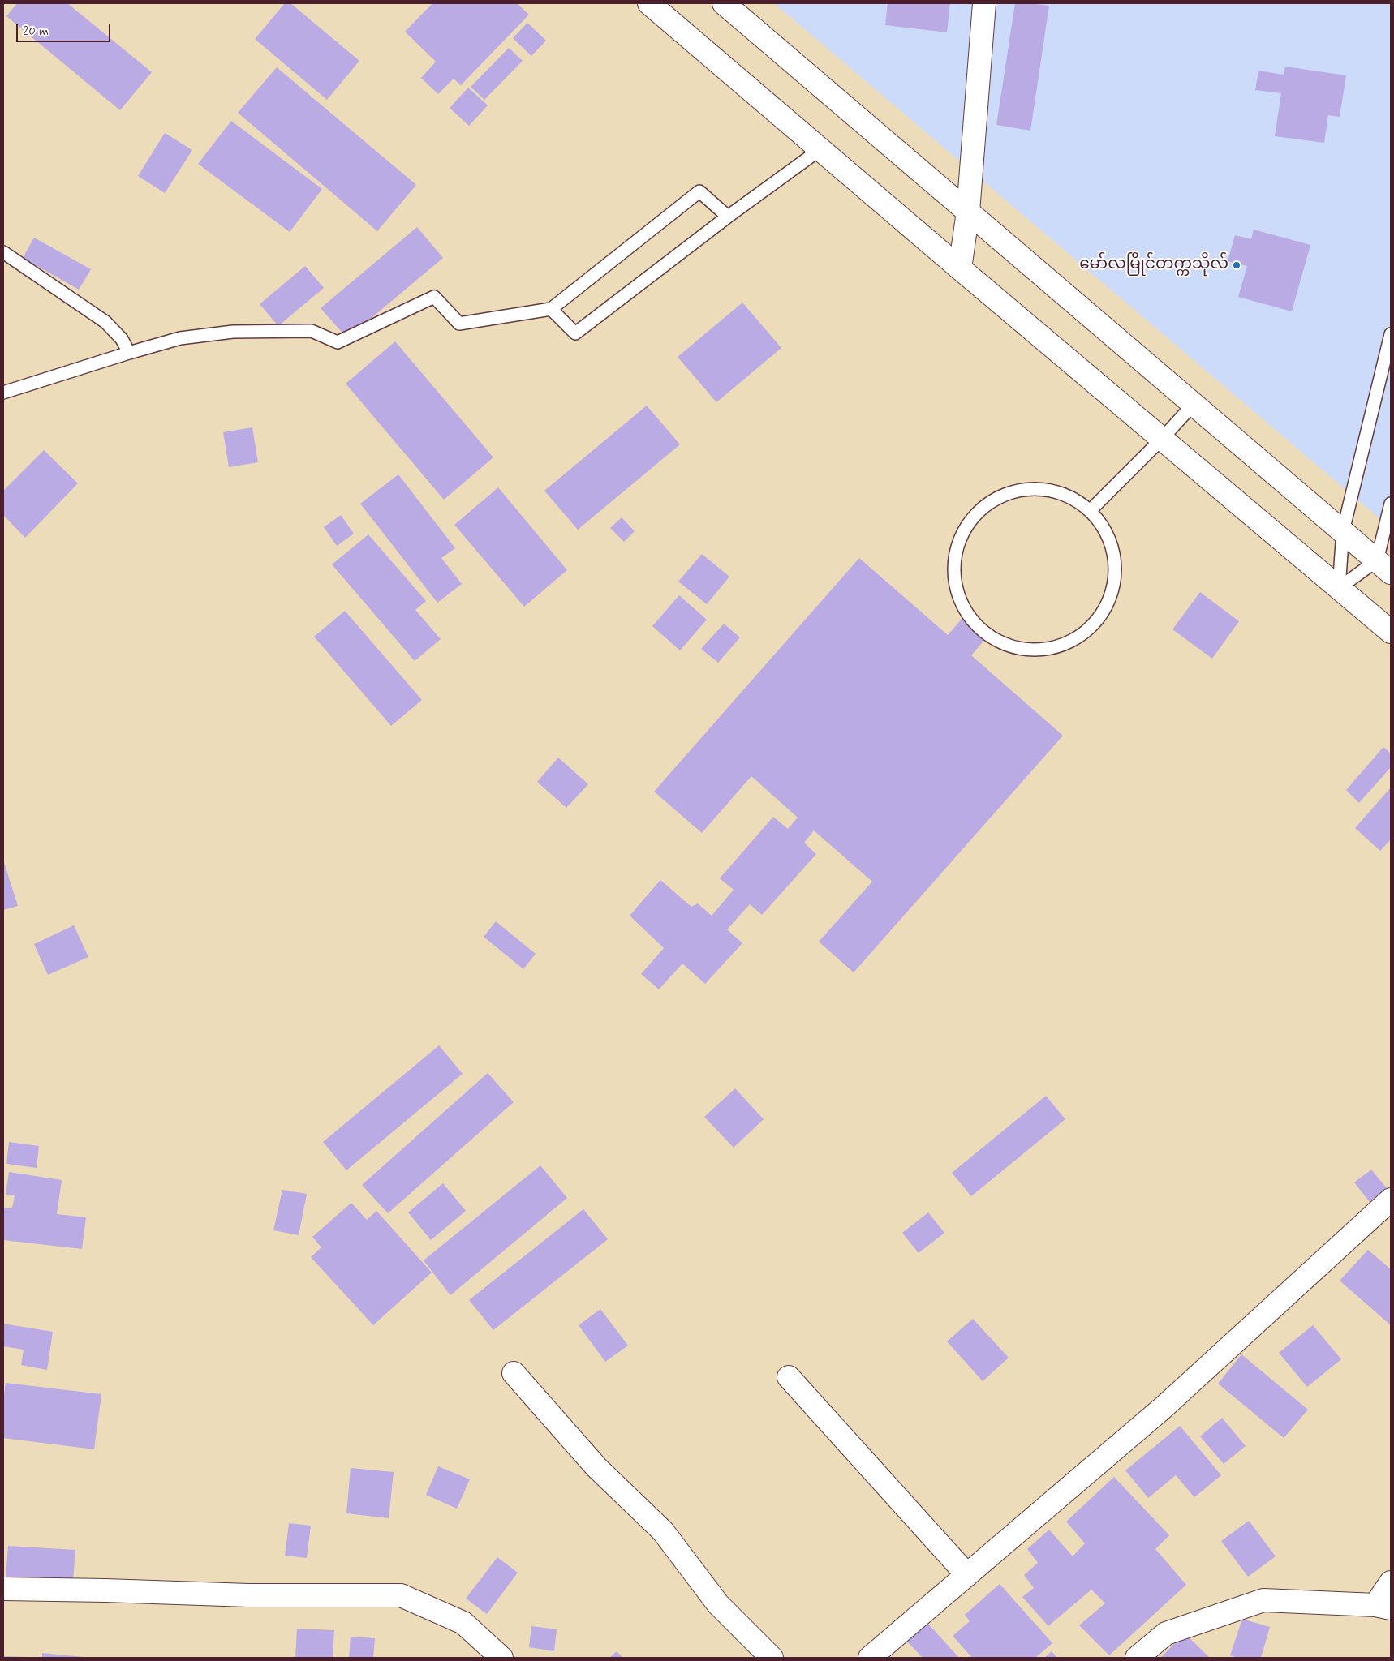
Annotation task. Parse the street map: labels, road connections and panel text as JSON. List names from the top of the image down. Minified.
{"places":["မော်လမြိုင်တက္ကသိုလ်"],"scale_bar":"20 m"}
